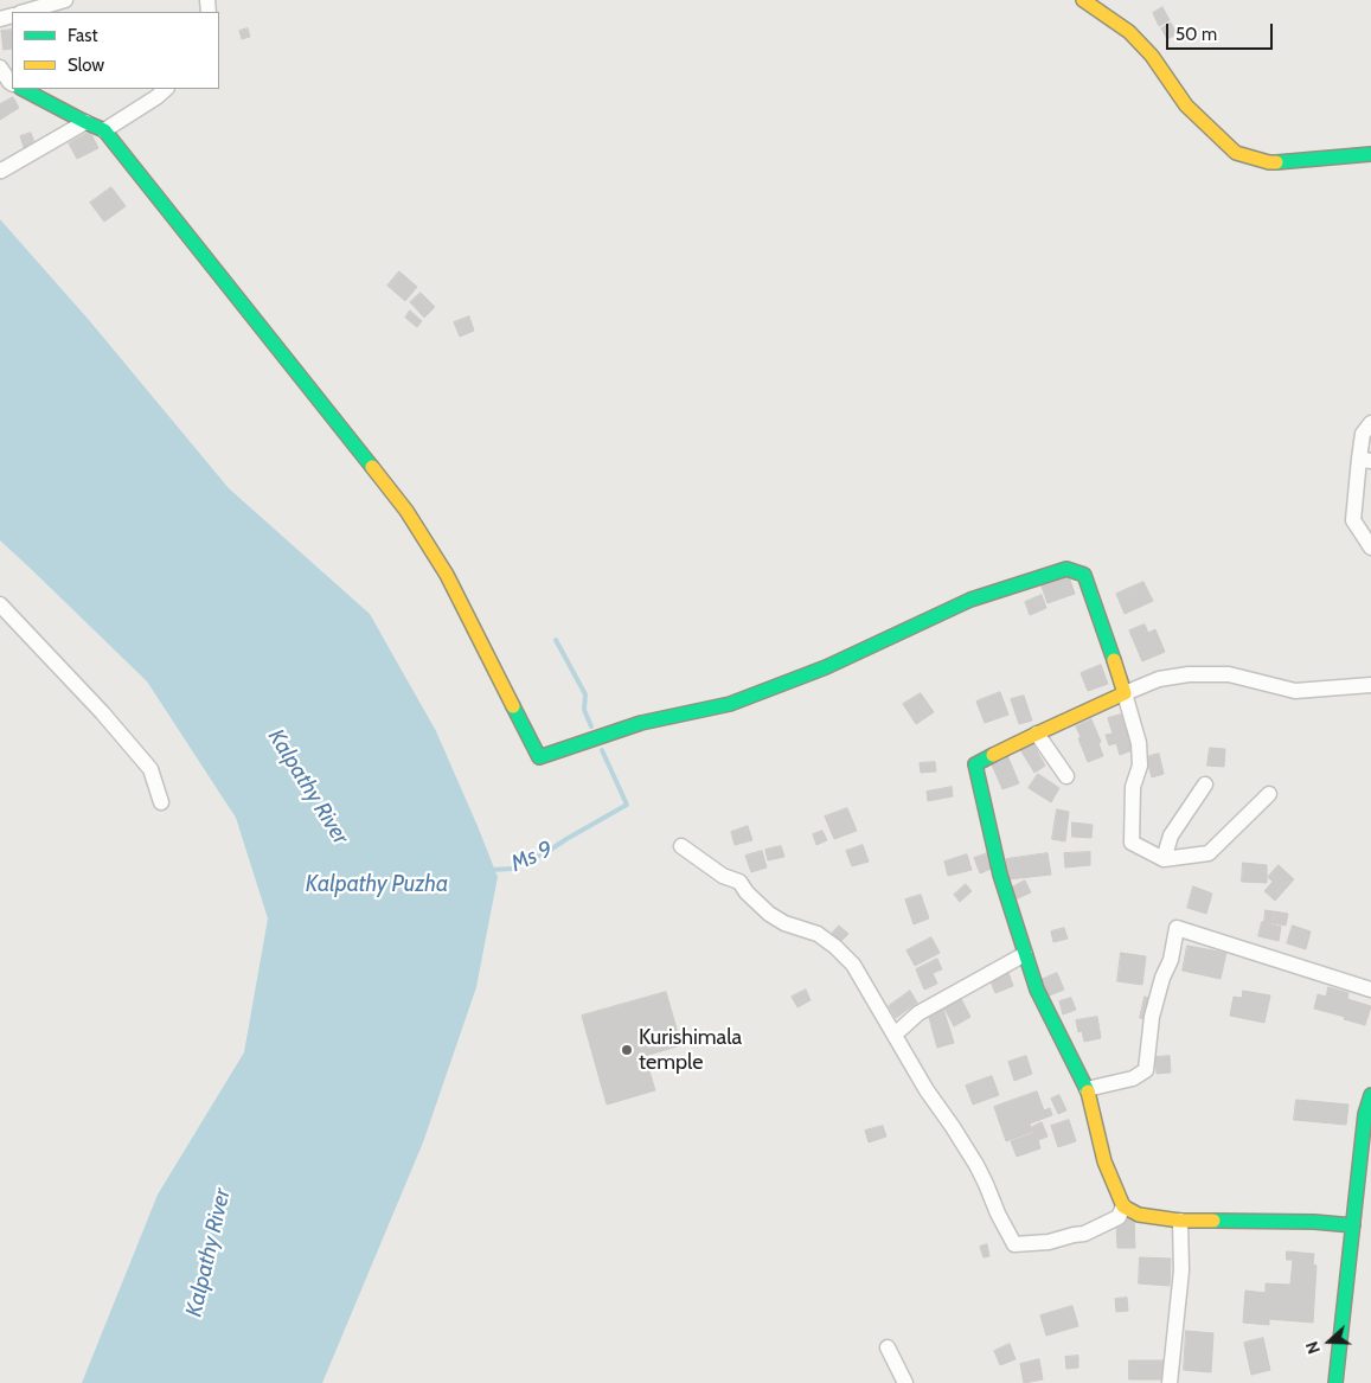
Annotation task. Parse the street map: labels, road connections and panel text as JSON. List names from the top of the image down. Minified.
{"water":["Kalpathy River","Ms 9","Kalpathy Puzha"],"places":["Kurishimala temple"],"legend":["Fast","Slow"],"scale_bar":"50 m","north":"left"}
